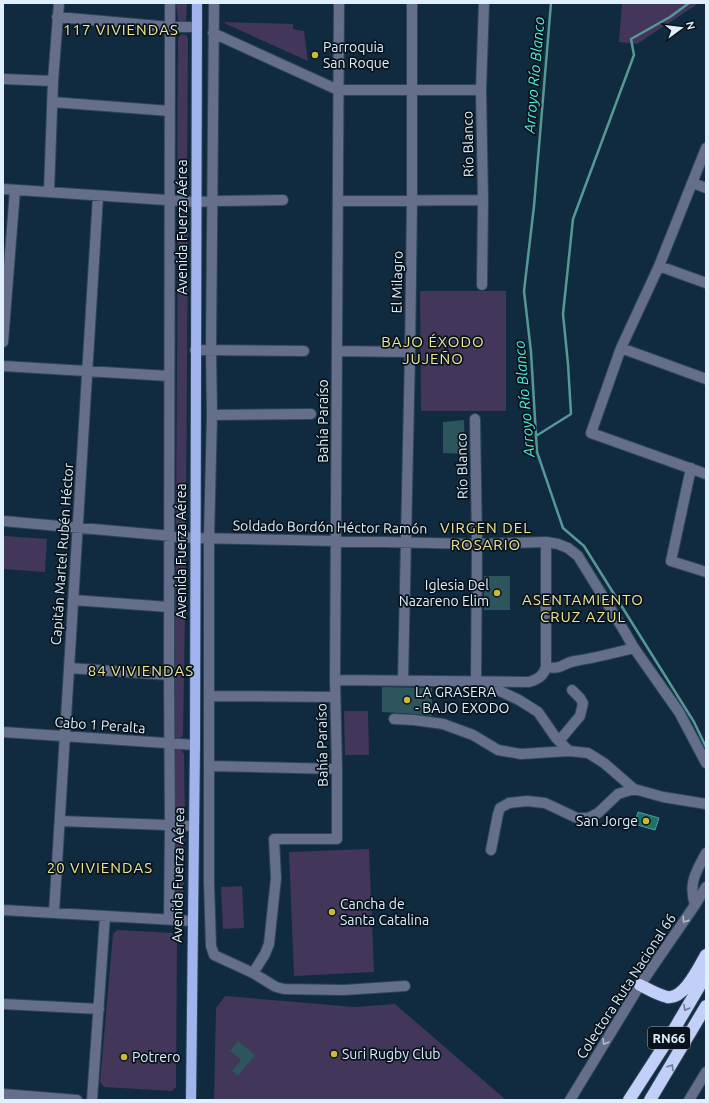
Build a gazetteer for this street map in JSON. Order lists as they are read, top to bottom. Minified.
{"streets":{"highway":["RN66"],"main road":["Avenida Fuerza Aérea"],"street":["Río Blanco","El Milagro","Bahía Paraíso","Soldado Bordón Héctor Ramón","Capitán Martel Rubén Héctor","Cabo 1 Peralta","Colectora Ruta Nacional 66"]},"crossings":[["Río Blanco","Soldado Bordón Héctor Ramón"],["Avenida Fuerza Aérea","Soldado Bordón Héctor Ramón"],["Avenida Fuerza Aérea","Cabo 1 Peralta"],["El Milagro","Soldado Bordón Héctor Ramón"],["Bahía Paraíso","Soldado Bordón Héctor Ramón"],["Soldado Bordón Héctor Ramón","Capitán Martel Rubén Héctor"],["Capitán Martel Rubén Héctor","Cabo 1 Peralta"]],"one_way":["Colectora Ruta Nacional 66"],"districts":["117 VIVIENDAS","BAJO ÉXODO JUJEÑO","VIRGEN DEL ROSARIO","ASENTAMIENTO CRUZ AZUL","84 VIVIENDAS","20 VIVIENDAS"],"water":["Arroyo Río Blanco"],"places":["Parroquia San Roque","Iglesia Del Nazareno Elim","LA GRASERA - BAJO EXODO","San Jorge","Cancha de Santa Catalina","Suri Rugby Club","Potrero"],"north":"right"}
